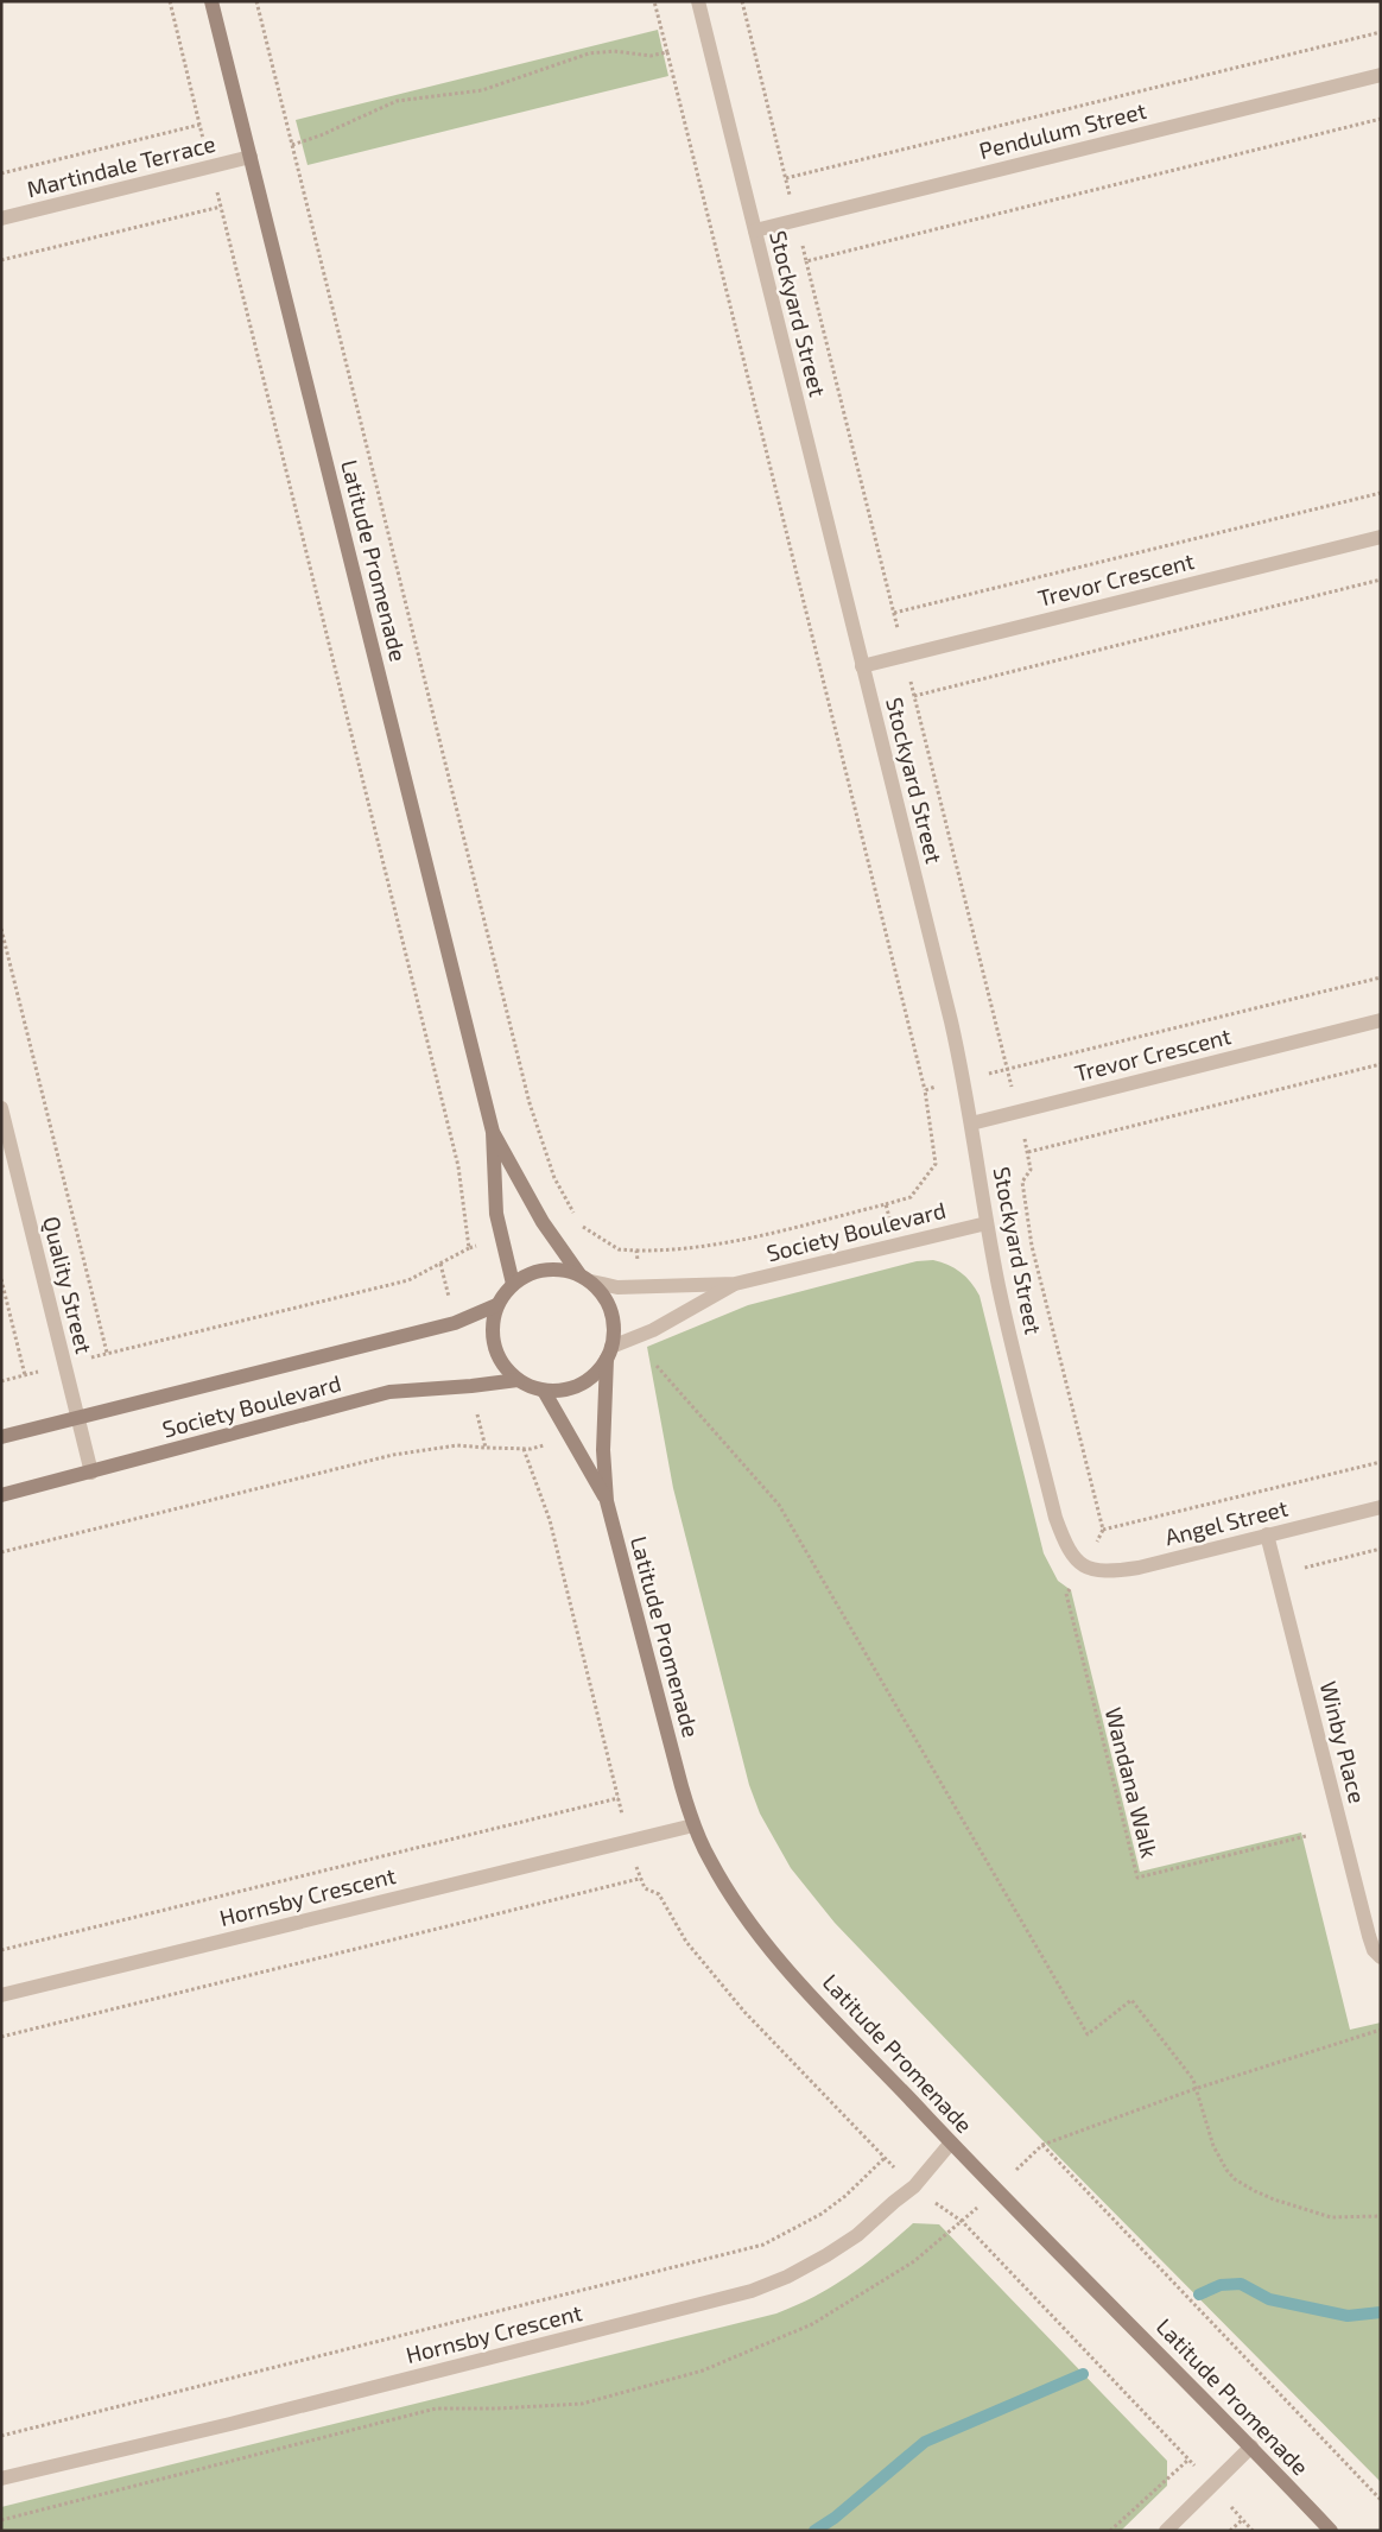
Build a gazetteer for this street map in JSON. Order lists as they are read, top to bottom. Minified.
{"streets":{"street":["Pendulum Street","Martindale Terrace","Stockyard Street","Latitude Promenade","Trevor Crescent","Society Boulevard","Quality Street","Angel Street","Winby Place","Hornsby Crescent"],"path":["Wandana Walk"]},"crossings":[["Pendulum Street","Stockyard Street"],["Martindale Terrace","Latitude Promenade"],["Stockyard Street","Trevor Crescent"],["Stockyard Street","Society Boulevard"],["Stockyard Street","Angel Street"],["Stockyard Street","Wandana Walk"],["Latitude Promenade","Society Boulevard"],["Latitude Promenade","Hornsby Crescent"],["Society Boulevard","Quality Street"],["Angel Street","Winby Place"],["Angel Street","Wandana Walk"]]}
